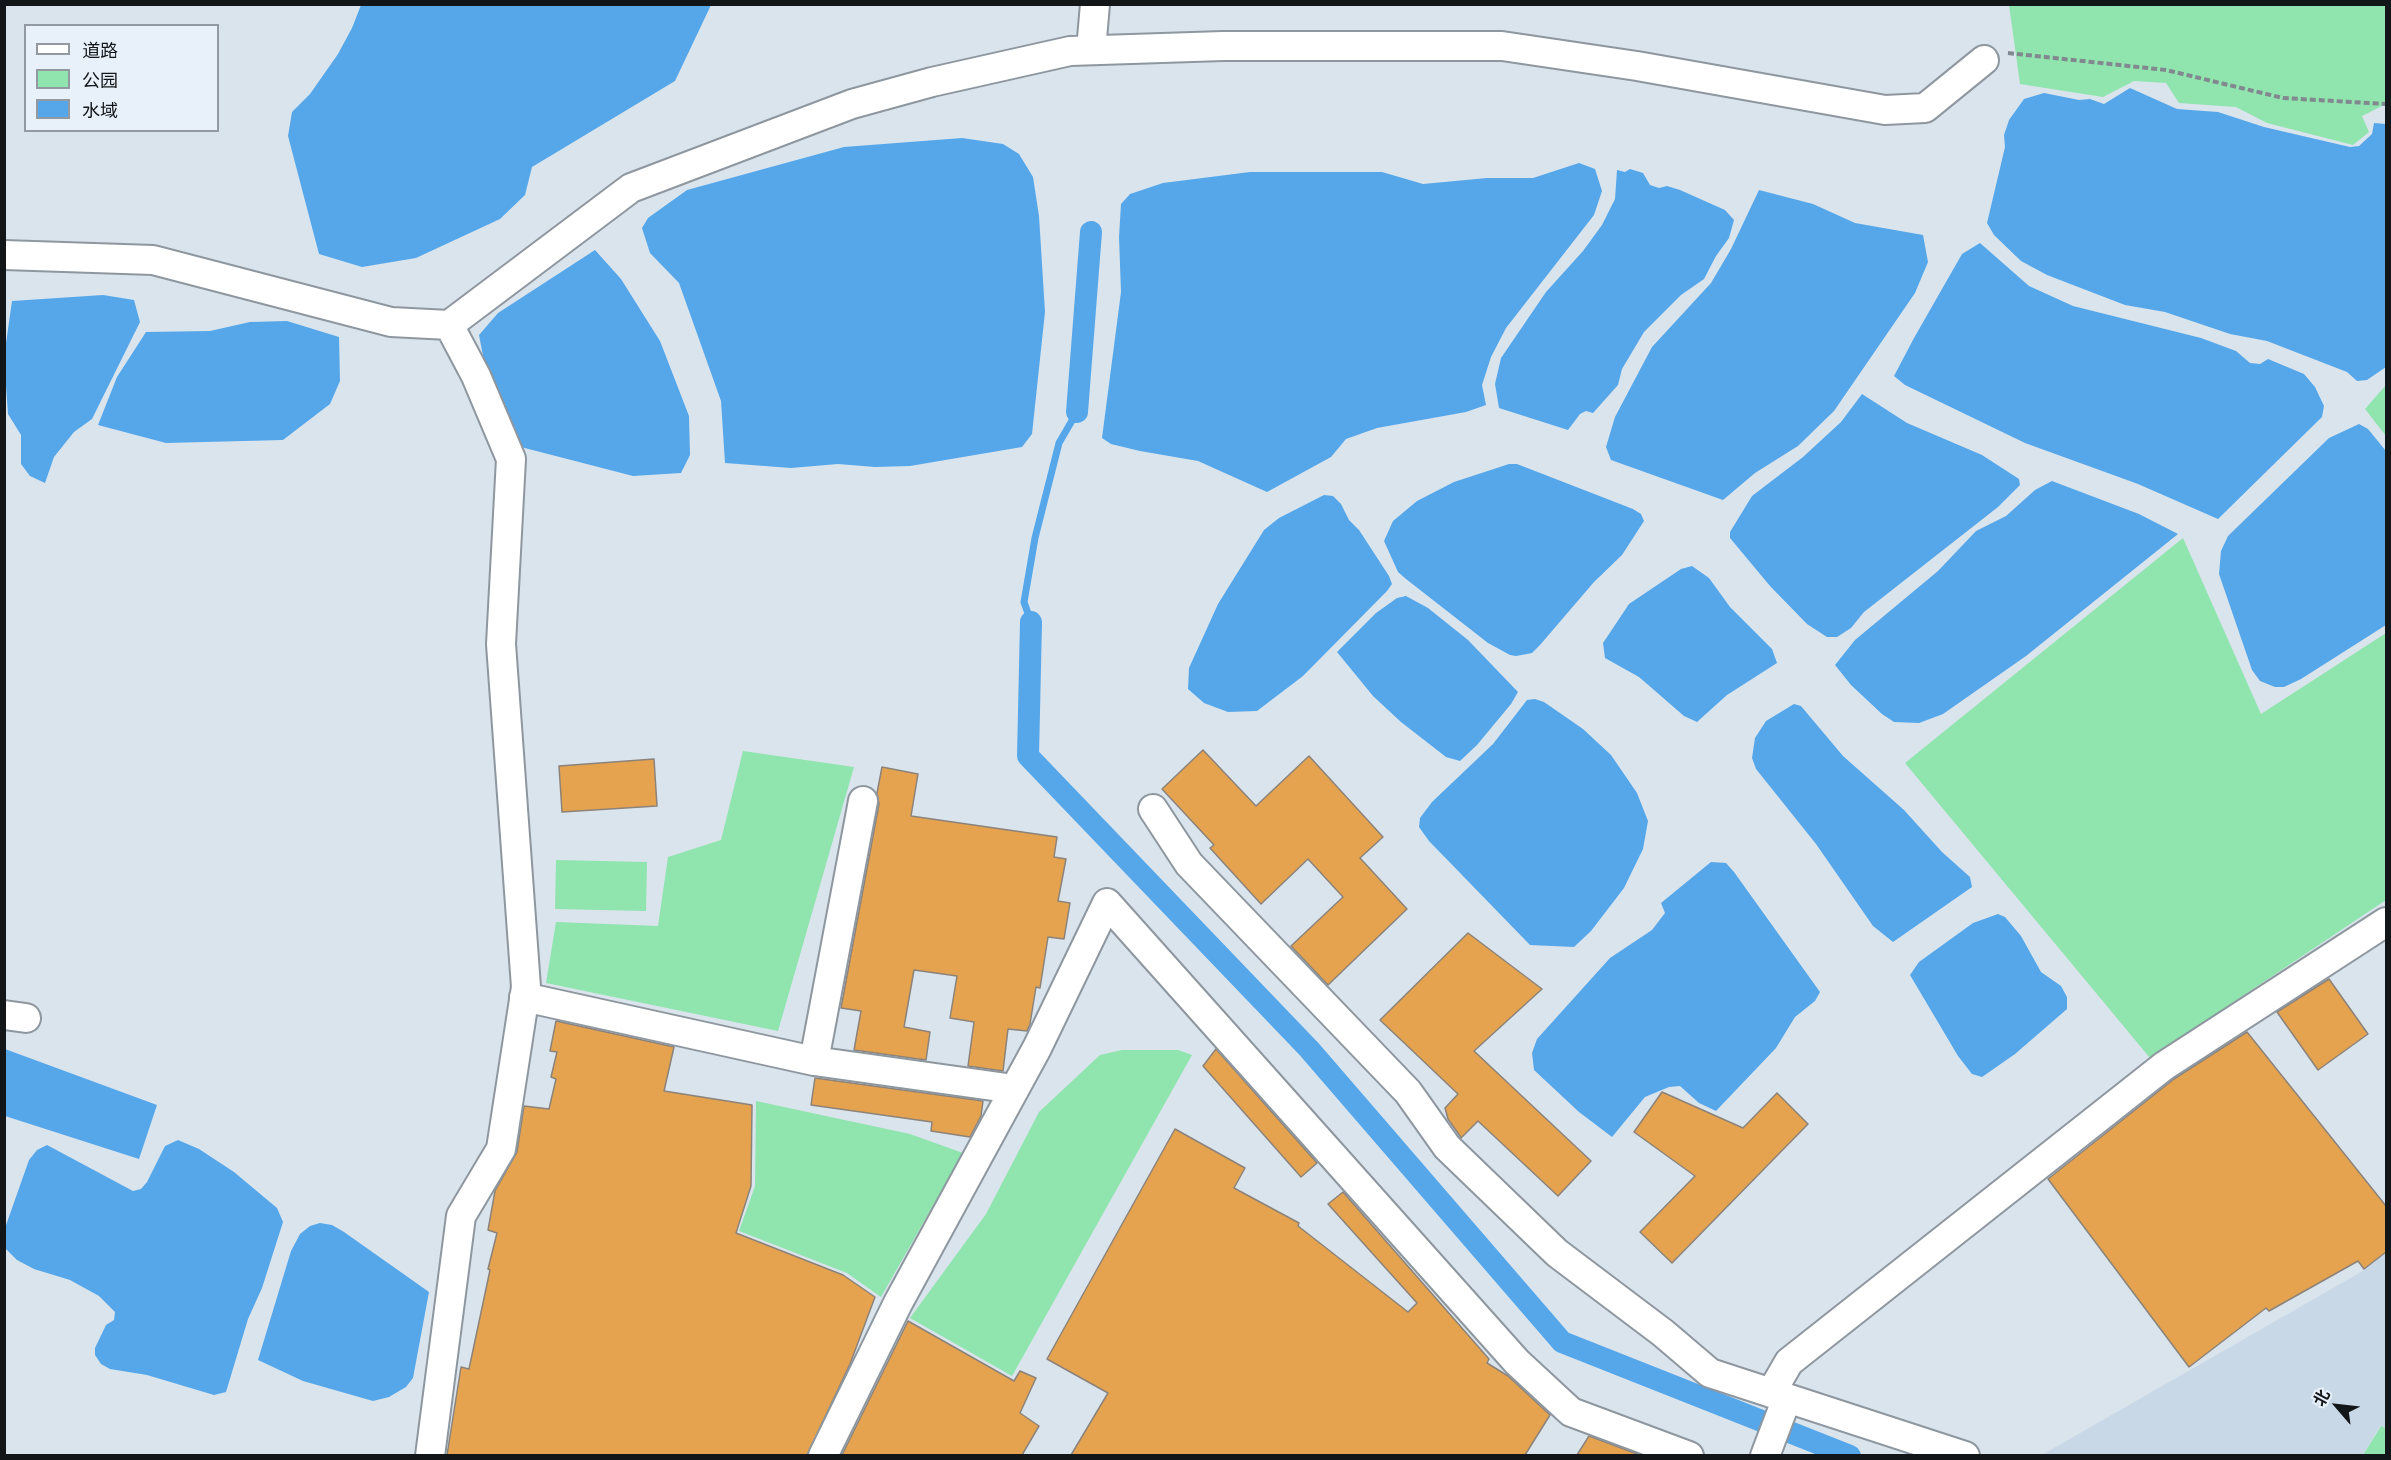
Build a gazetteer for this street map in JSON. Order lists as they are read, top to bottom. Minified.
{"legend":["道路","公园","水域"],"north":"top left"}
